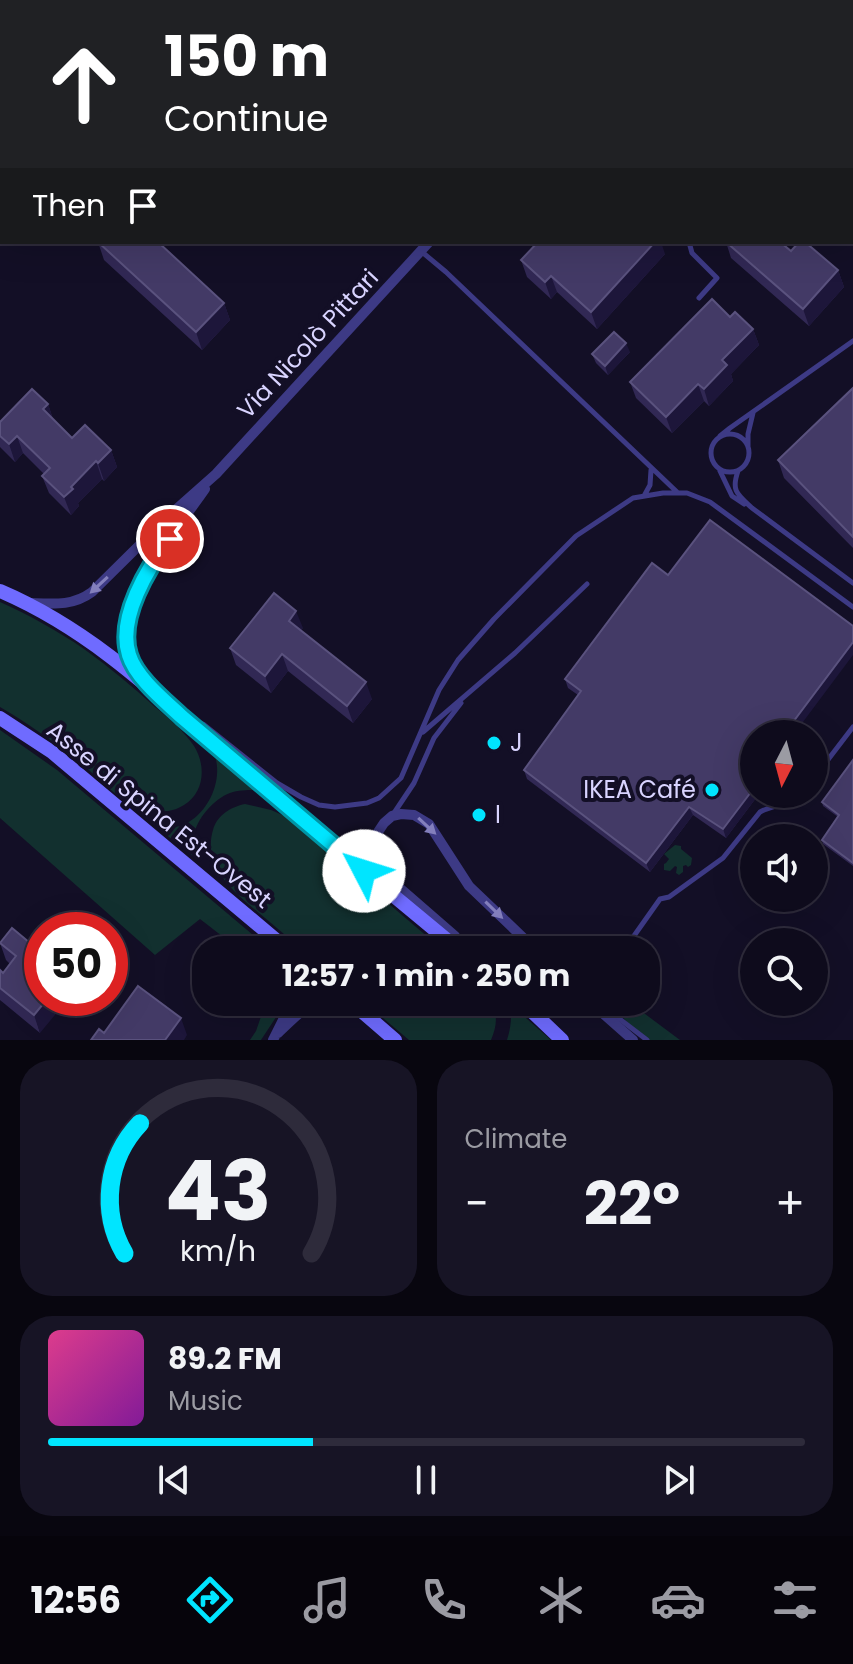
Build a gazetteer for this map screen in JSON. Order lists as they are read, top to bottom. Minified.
{"streets":{"main road":["Asse di Spina Est-Ovest"],"street":["Via Nicolò Pittari"]},"places":["J","IKEA Café","I"],"north":"bottom","page":{"turn":["150 m","Continue"],"then":"Then","limit":"50","trip":"12:57 · 1 min · 250 m","tile":"Climate","heat":["−","22°","+"],"song":["89.2 FM","Music"],"tabs":"12:56","gauge":["43","km/h"]}}
